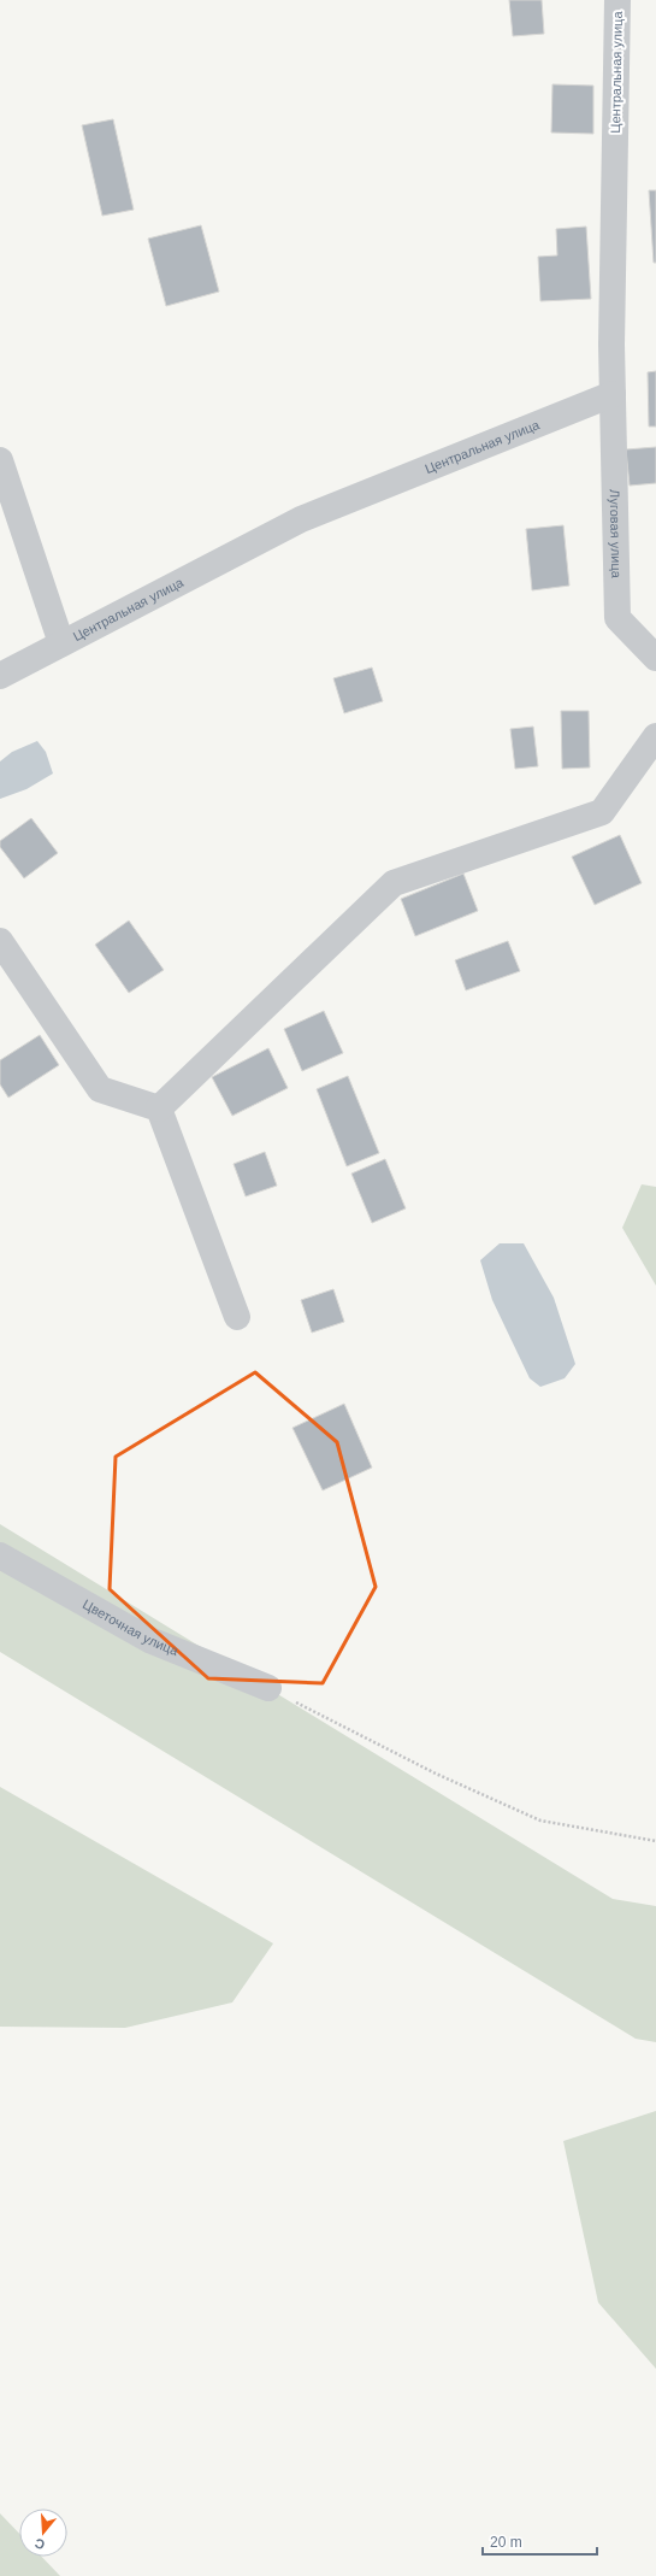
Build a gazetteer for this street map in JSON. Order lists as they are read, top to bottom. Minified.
{"streets":{"street":["Центральная улица","Луговая улица","Цветочная улица"]},"crossings":[["Центральная улица","Луговая улица"]],"scale_bar":"20 m","north":"bottom"}
